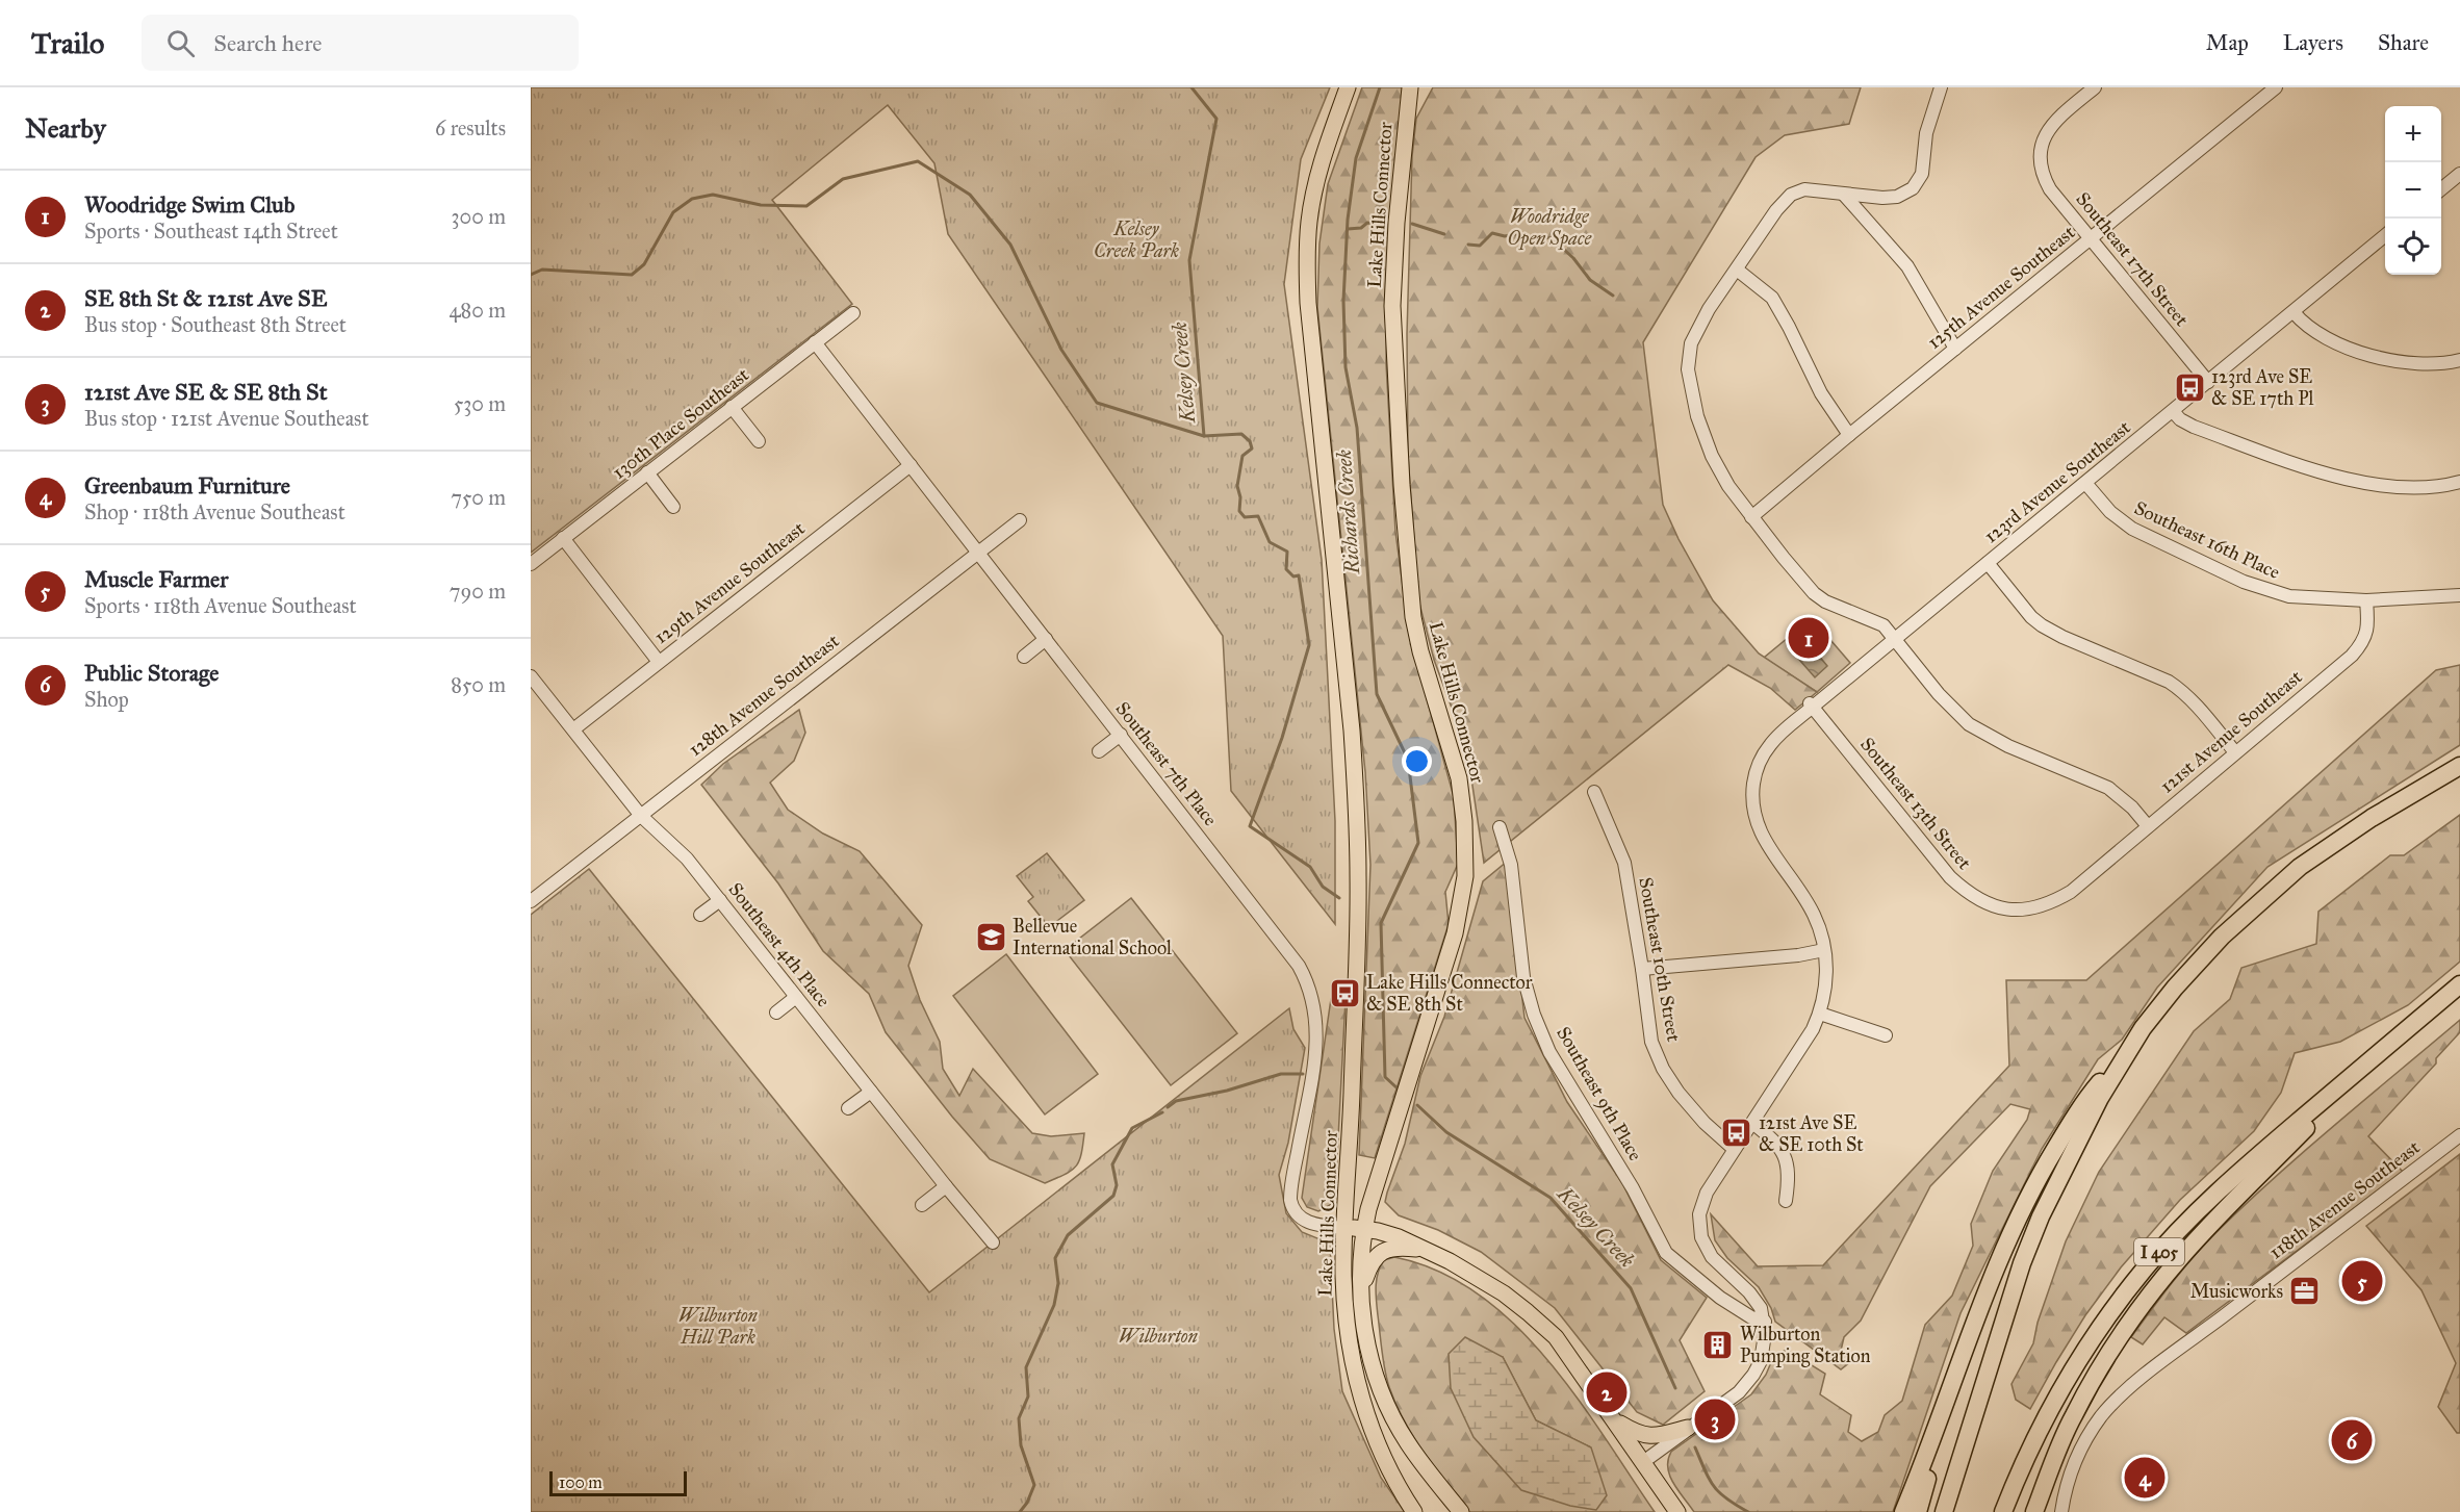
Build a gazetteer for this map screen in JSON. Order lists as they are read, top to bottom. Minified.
{"streets":{"highway":["I 405"],"main road":["Lake Hills Connector"],"street":["Southeast 17th Street","125th Avenue Southeast","130th Place Southeast","123rd Avenue Southeast","Southeast 16th Place","129th Avenue Southeast","128th Avenue Southeast","121st Avenue Southeast","Southeast 7th Place","Southeast 13th Street","Southeast 4th Place","Southeast 10th Street","Southeast 9th Place","118th Avenue Southeast"]},"crossings":[["Lake Hills Connector","Southeast 7th Place"],["Southeast 17th Street","125th Avenue Southeast"],["Southeast 17th Street","123rd Avenue Southeast"],["130th Place Southeast","Southeast 7th Place"],["123rd Avenue Southeast","Southeast 16th Place"],["123rd Avenue Southeast","Southeast 13th Street"],["Southeast 16th Place","121st Avenue Southeast"],["129th Avenue Southeast","Southeast 7th Place"],["129th Avenue Southeast","Southeast 4th Place"],["128th Avenue Southeast","Southeast 7th Place"],["128th Avenue Southeast","Southeast 4th Place"],["121st Avenue Southeast","Southeast 13th Street"]],"water":["Kelsey Creek","Richards Creek"],"parks":["Woodridge Open Space","Kelsey Creek Park","Wilburton Hill Park","Wilburton"],"places":{"bus stop":["123rd Ave SE & SE 17th Pl","Lake Hills Connector & SE 8th St","121st Ave SE & SE 10th St"],"school or university":["Bellevue International School"],"office":["Musicworks"],"building":["Wilburton Pumping Station"]},"scale_bar":"100 m","page":{"header":"Trailo","search":"Search here","nav":["Map","Layers","Share"],"heading":["Nearby","6 results"],"map_buttons":["+","−"],"list":[{"mark":"1","name":"Woodridge Swim Club","note":"Sports · Southeast 14th Street","value":"300 m"},{"mark":"2","name":"SE 8th St & 121st Ave SE","note":"Bus stop · Southeast 8th Street","value":"480 m"},{"mark":"3","name":"121st Ave SE & SE 8th St","note":"Bus stop · 121st Avenue Southeast","value":"530 m"},{"mark":"4","name":"Greenbaum Furniture","note":"Shop · 118th Avenue Southeast","value":"750 m"},{"mark":"5","name":"Muscle Farmer","note":"Sports · 118th Avenue Southeast","value":"790 m"},{"mark":"6","name":"Public Storage","note":"Shop","value":"850 m"}],"pins":["1","5","2","3","6","4"],"scale":"100 m"}}
